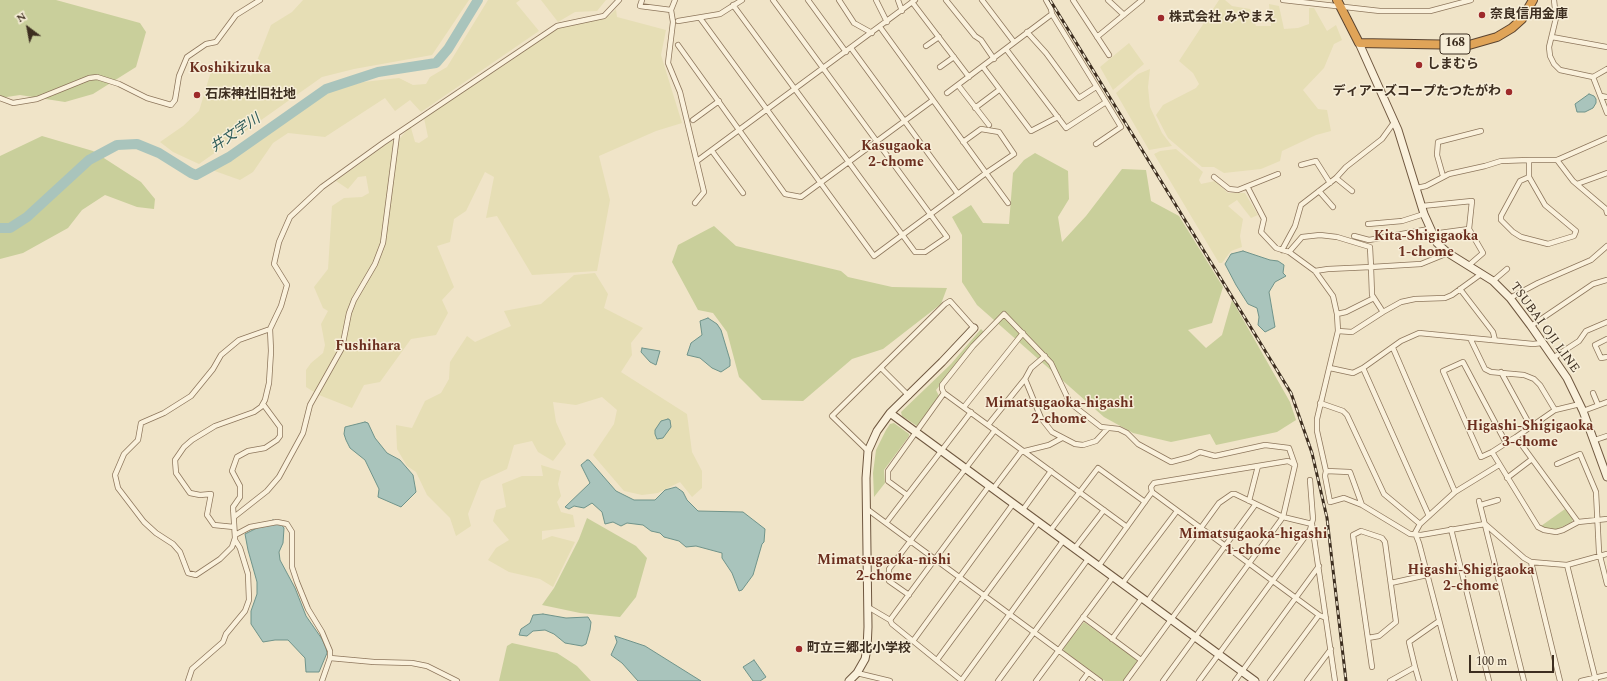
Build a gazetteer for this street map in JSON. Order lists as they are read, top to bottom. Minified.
{"streets":{"highway":["168"],"street":["TSUBAI OJI LINE"]},"crossings":[["168","TSUBAI OJI LINE"]],"districts":["Koshikizuka","Kasugaoka 2-chome","Kita-Shigigaoka 1-chome","Fushihara","Mimatsugaoka-higashi 2-chome","Higashi-Shigigaoka 3-chome","Mimatsugaoka-higashi 1-chome","Mimatsugaoka-nishi 2-chome","Higashi-Shigigaoka 2-chome"],"water":["井文字川"],"places":["奈良信用金庫","株式会社 みやまえ","しまむら","ディアーズコープたつたがわ","石床神社旧社地","町立三郷北小学校"],"scale_bar":"100 m","north":"top left"}
